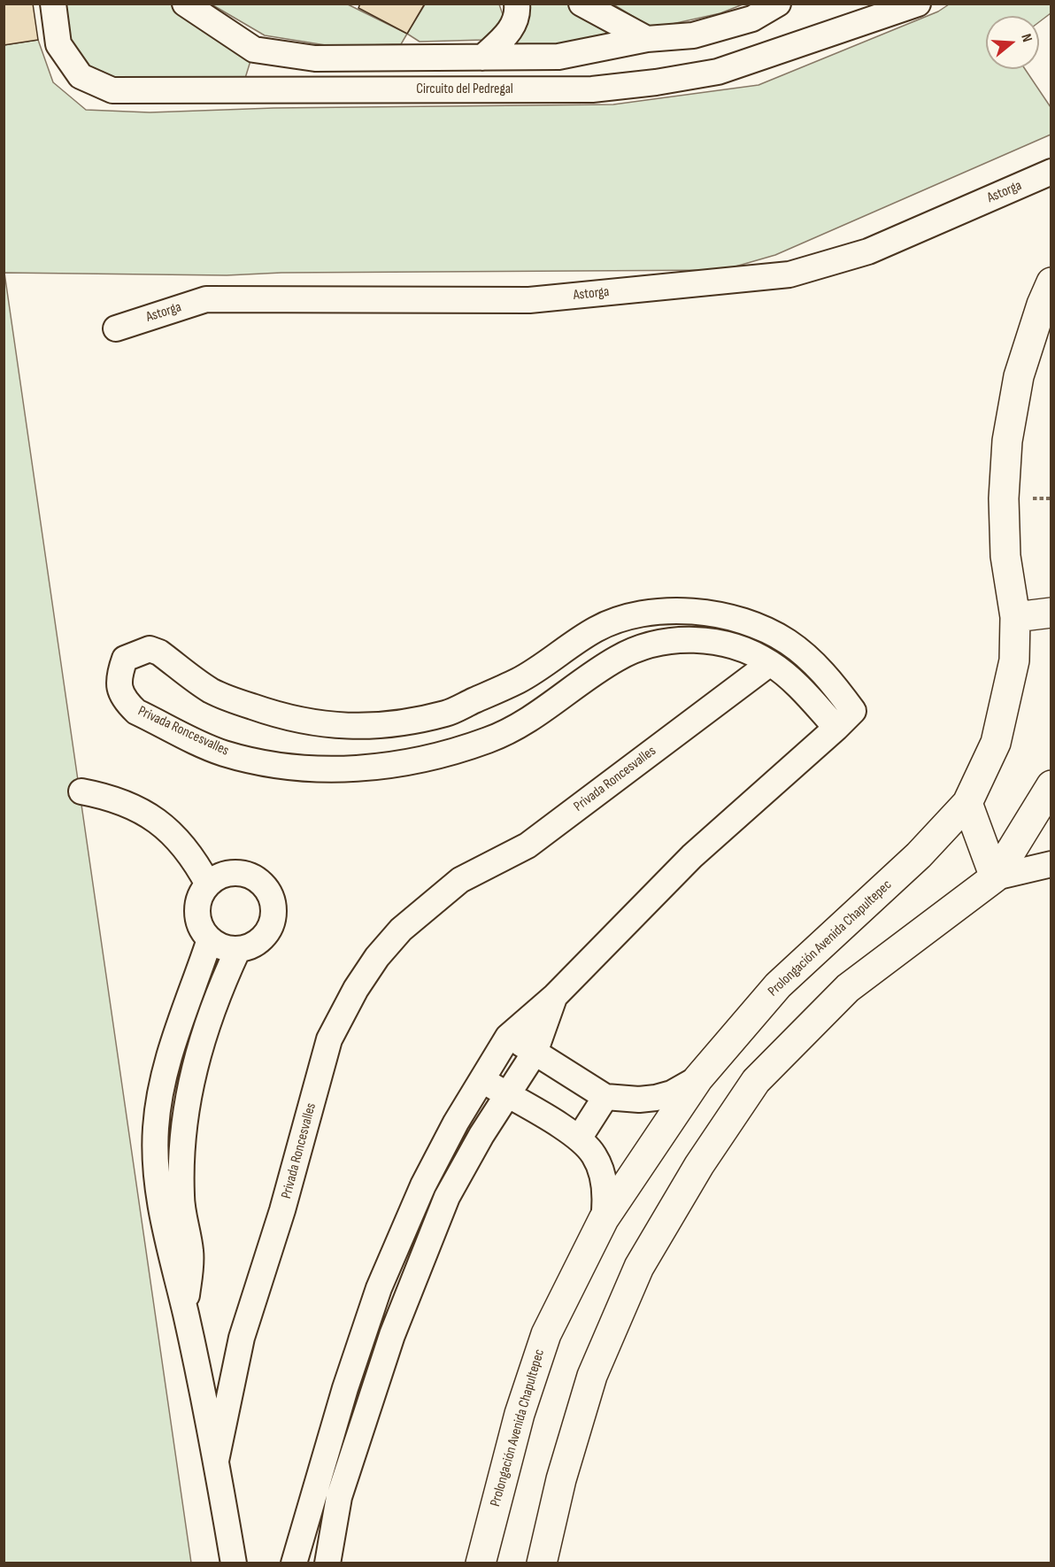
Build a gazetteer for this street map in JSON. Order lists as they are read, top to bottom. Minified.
{"streets":{"street":["Circuito del Pedregal","Astorga","Privada Roncesvalles","Prolongación Avenida Chapultepec"]},"north":"right"}
